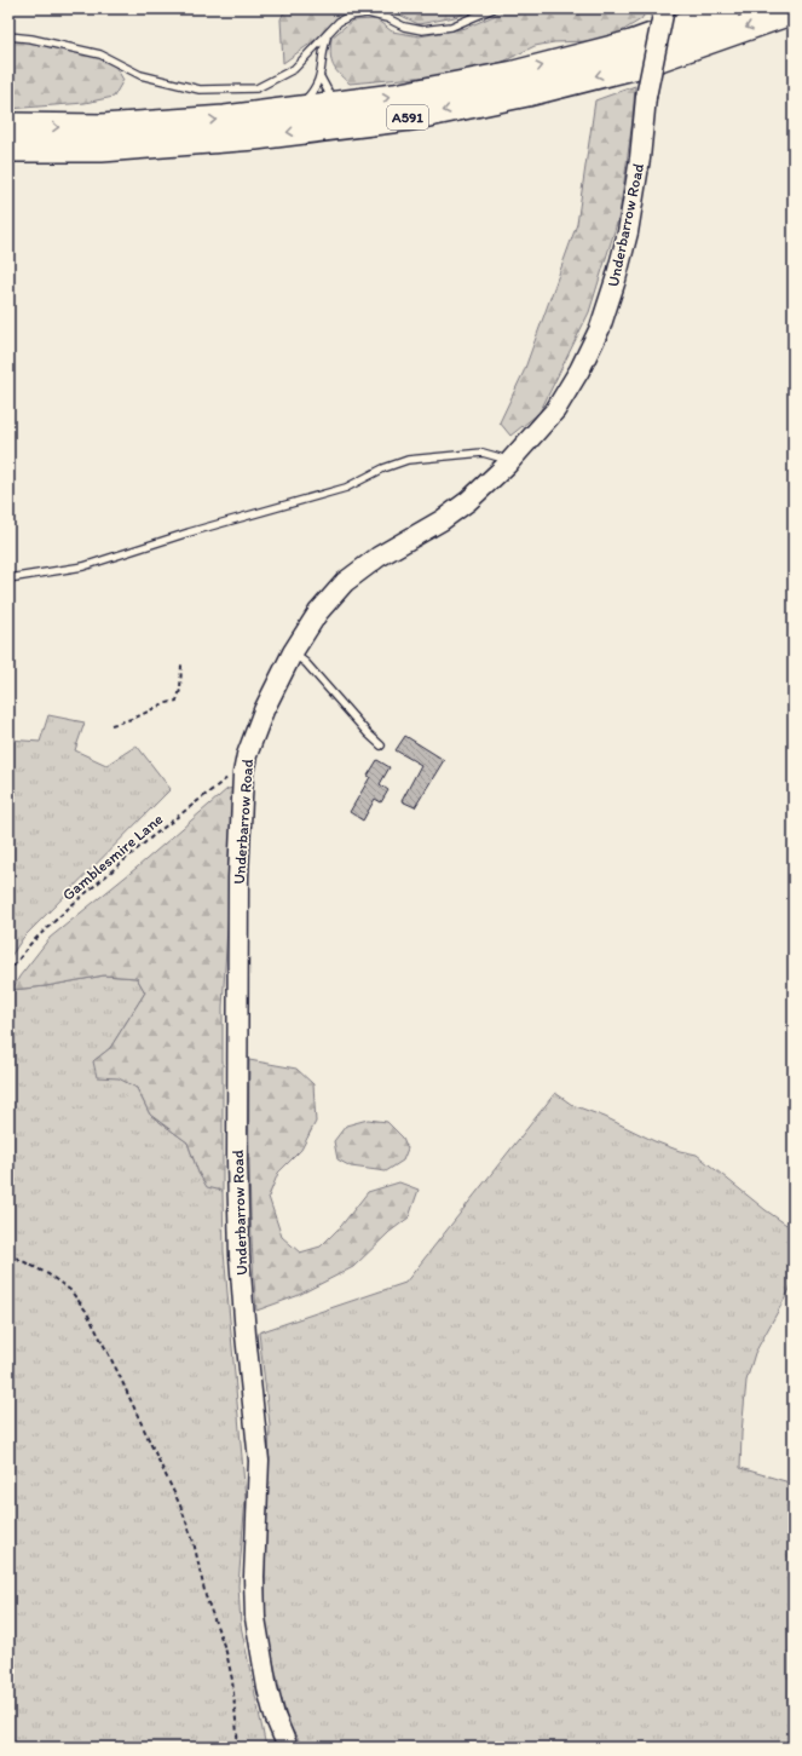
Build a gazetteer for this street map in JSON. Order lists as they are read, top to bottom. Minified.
{"streets":{"highway":["A591"],"street":["Underbarrow Road"],"path":["Gamblesmire Lane"]},"crossings":[["Underbarrow Road","Gamblesmire Lane"]]}
